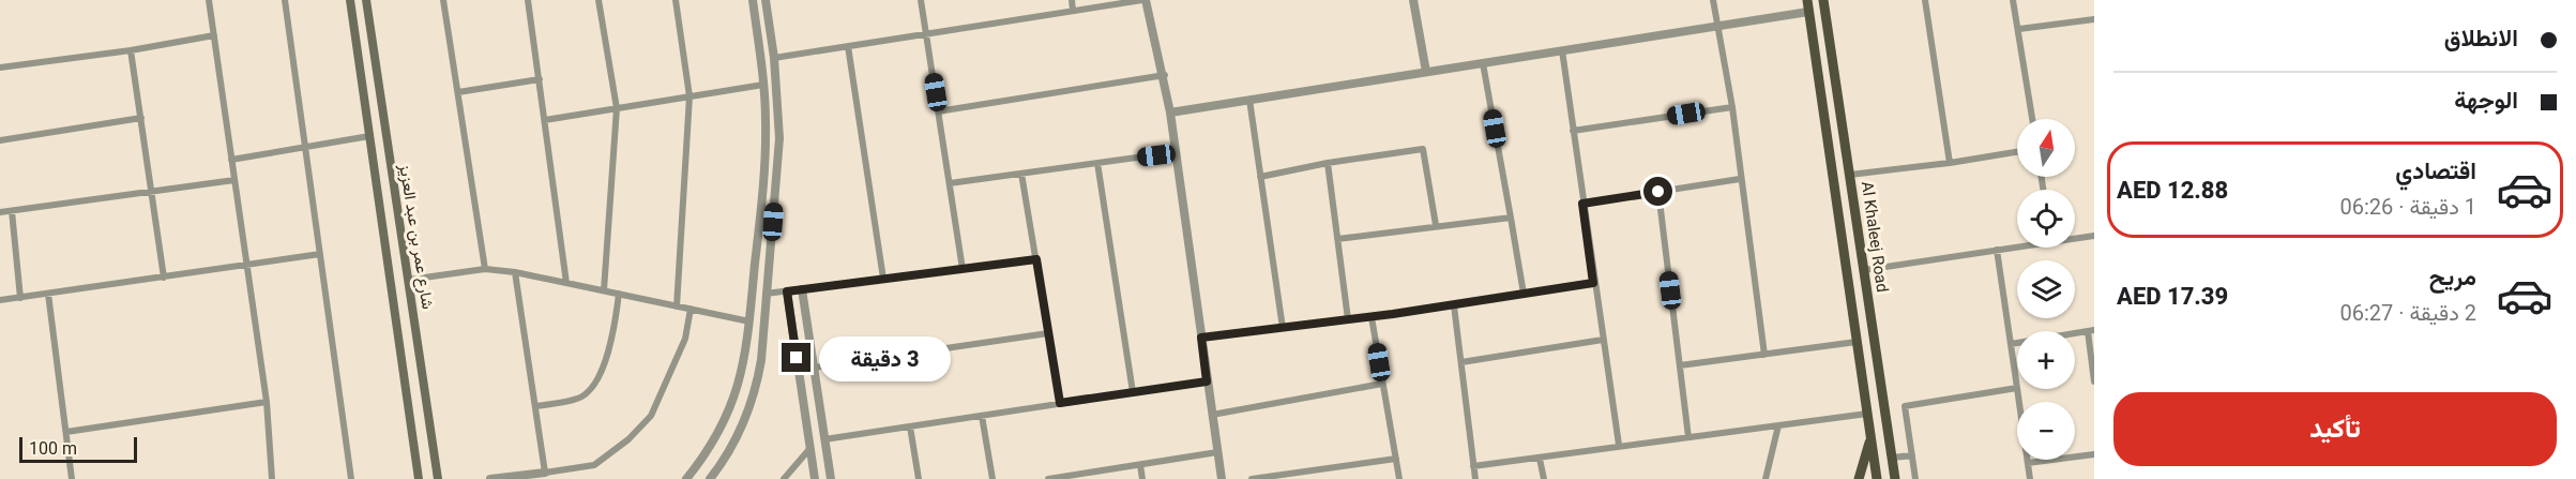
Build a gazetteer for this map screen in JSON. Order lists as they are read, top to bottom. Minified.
{"streets":{"main road":["شارع عمر بن عبد العزيز","Al Khaleej Road"]},"scale_bar":"100 m","north":"top","page":{"banner":["الانطلاق","الوجهة"],"map_buttons":["+","−"],"list":[{"name":"اقتصادي","note":"1 دقيقة · 06:26","value":"AED 12.88"},{"name":"مريح","note":"2 دقيقة · 06:27","value":"AED 17.39"}],"bubble":"3 دقيقة","buttons":"تأكيد","scale":"100 m"}}
